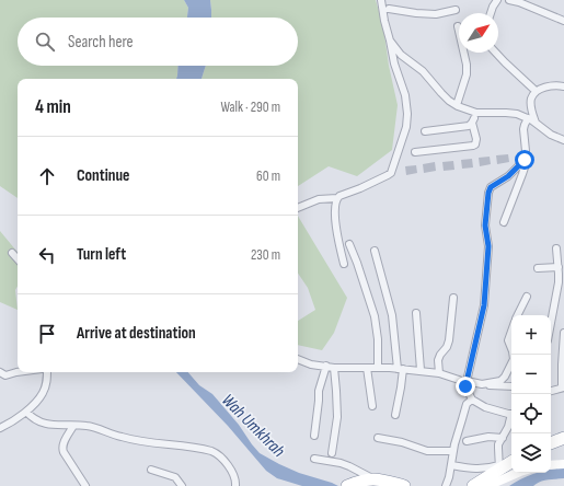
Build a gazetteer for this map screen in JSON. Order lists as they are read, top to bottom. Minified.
{"water":["Wah Umkhrah"],"north":"top right","page":{"search":"Search here","heading":["4 min","Walk · 290 m"],"list":[["Continue","60 m"],["Turn left","230 m"],"Arrive at destination"],"map_buttons":["+","−"]}}
